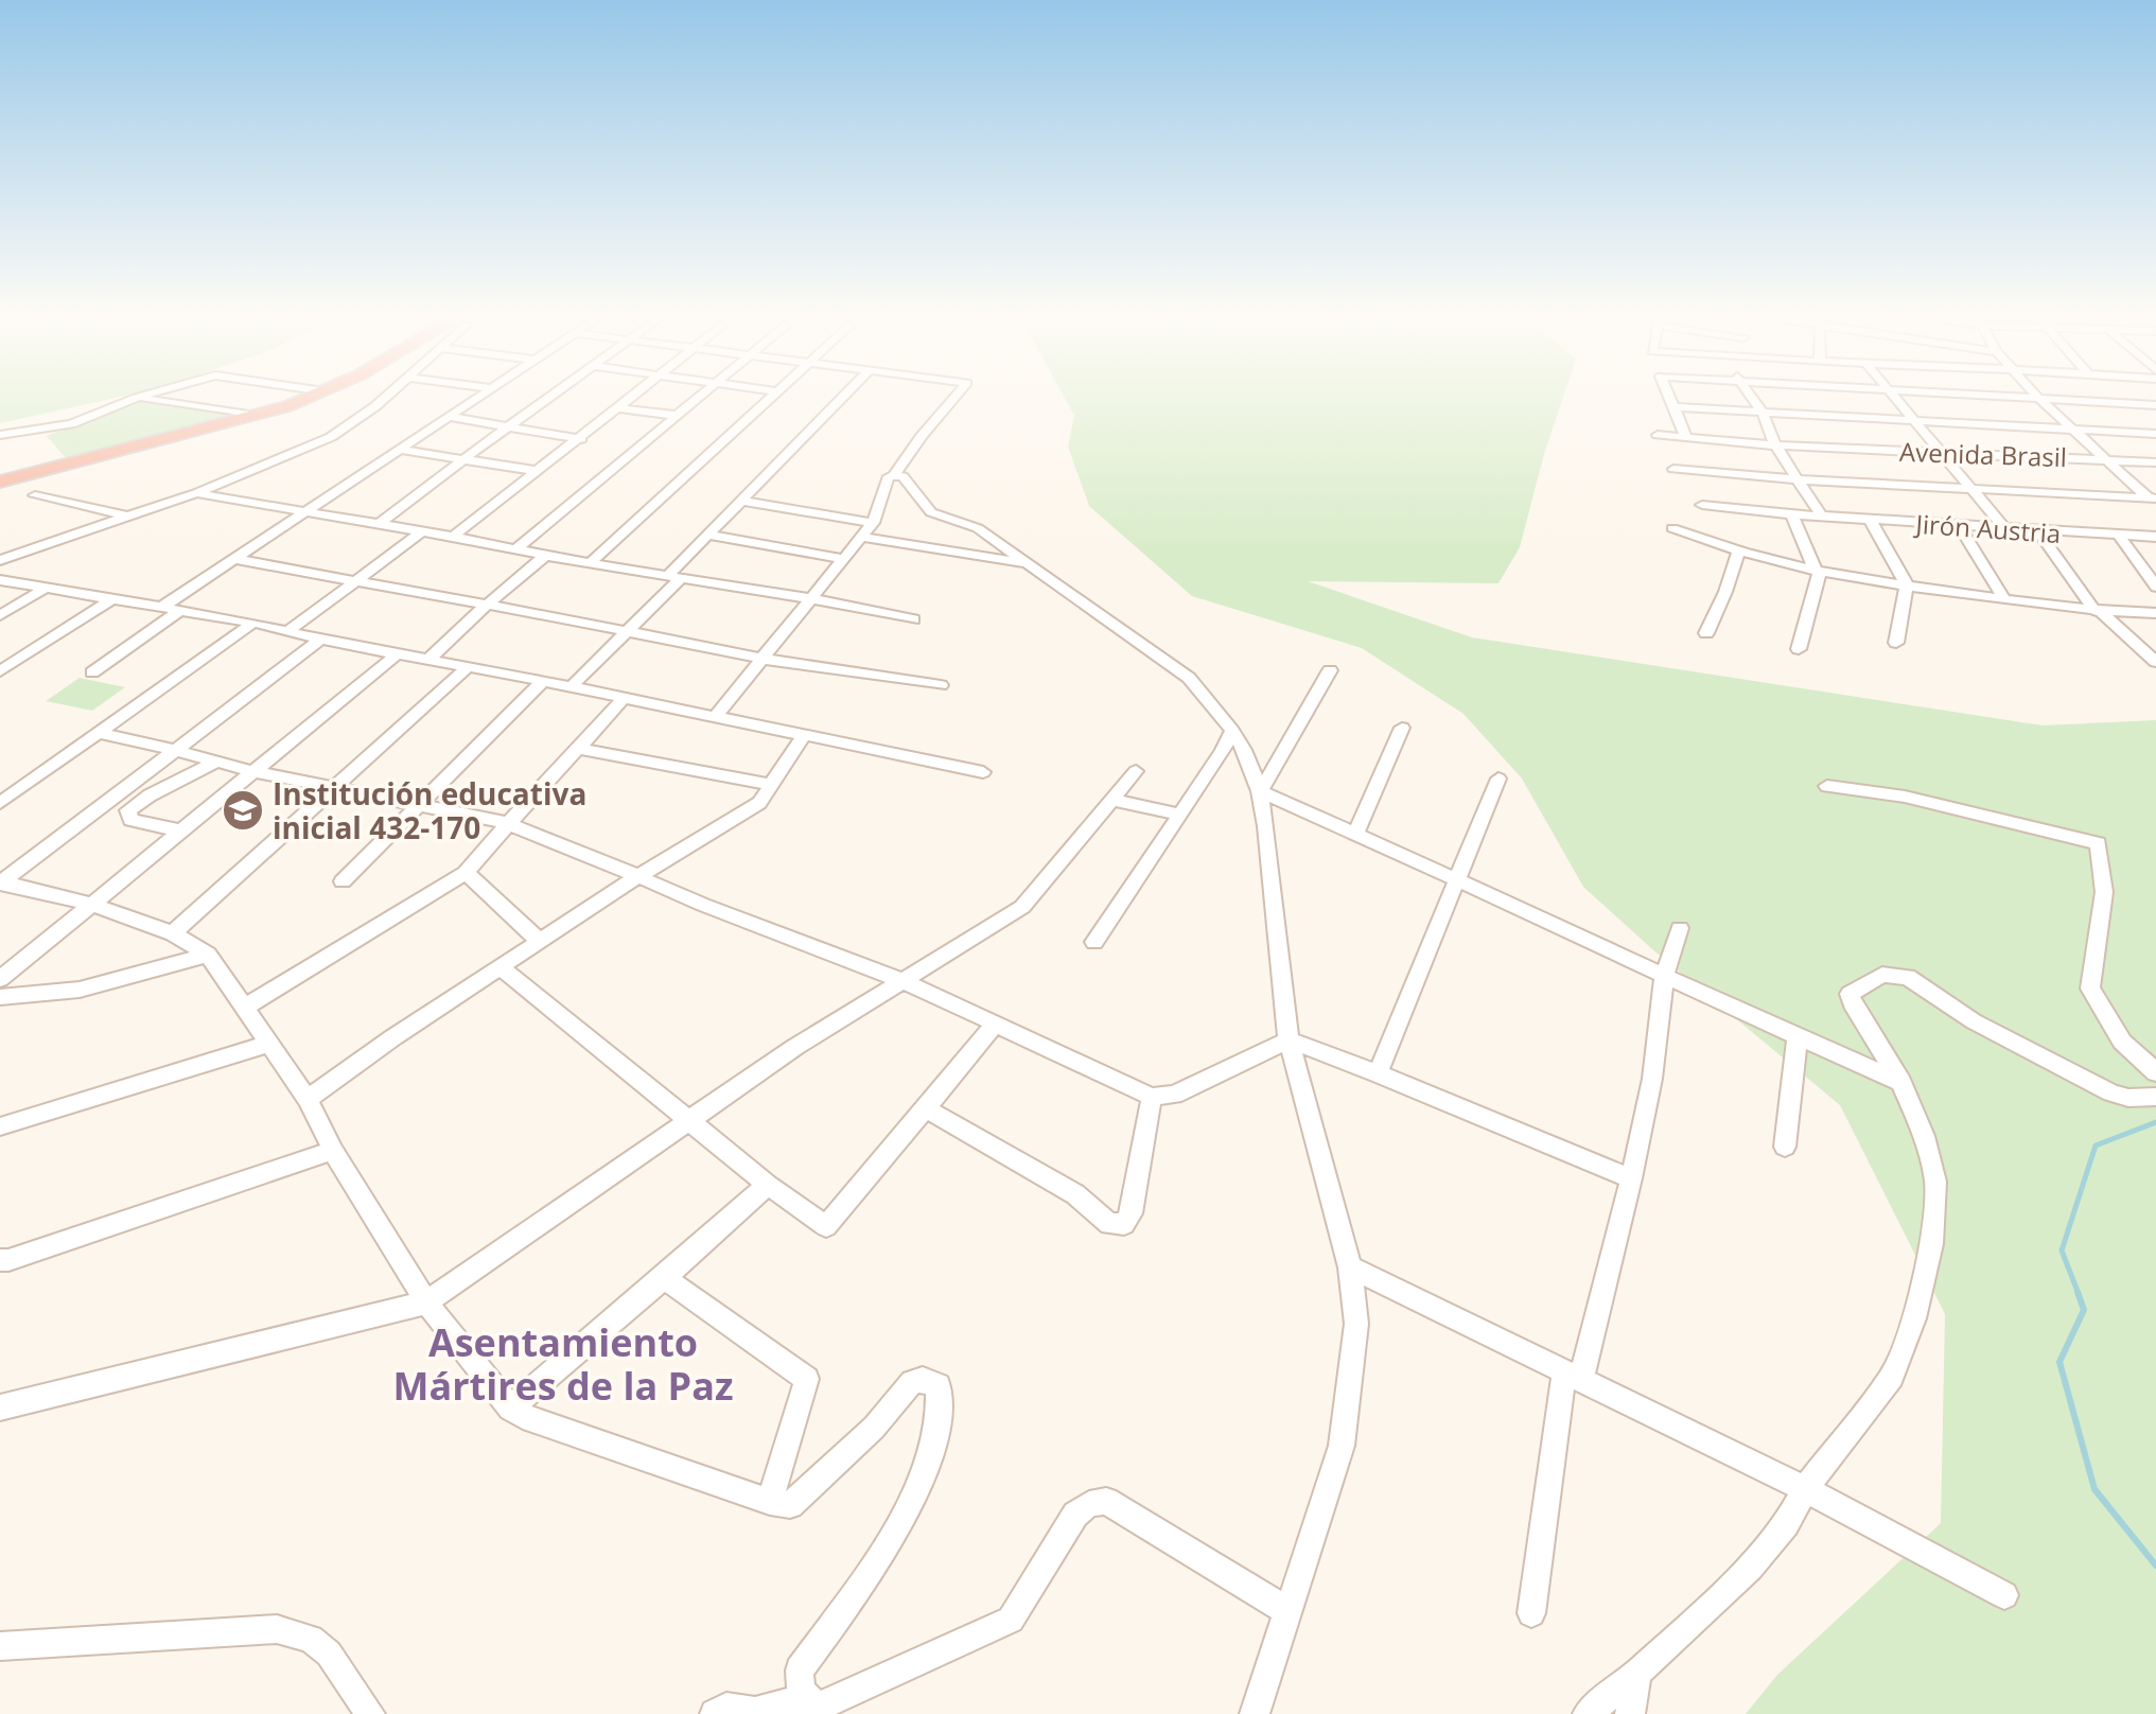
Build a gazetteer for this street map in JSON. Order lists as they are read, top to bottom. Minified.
{"streets":{"street":["Avenida Brasil","Jirón Austria"]},"districts":["Asentamiento Mártires de la Paz"],"places":{"school or university":["Institución educativa inicial 432-170"]}}
